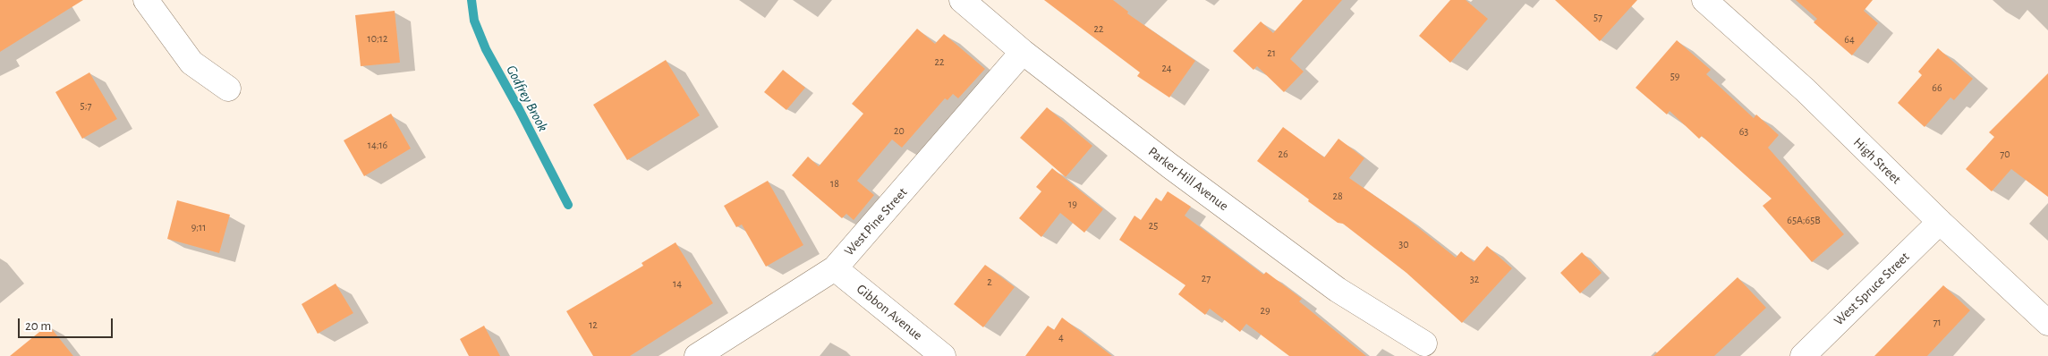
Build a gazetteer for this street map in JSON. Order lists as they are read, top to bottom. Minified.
{"streets":{"street":["High Street","Parker Hill Avenue","West Pine Street","West Spruce Street","Gibbon Avenue"]},"crossings":[["High Street","West Spruce Street"],["Parker Hill Avenue","West Pine Street"],["West Pine Street","Gibbon Avenue"]],"water":["Godfrey Brook"],"house_numbers":["57","22","10;12","64","21","22","24","59","66","5;7","20","63","14;16","26","70","18","28","19","65A;65B","25","9;11","30","27","32","2","14","29","71","12","4"],"scale_bar":"20 m"}
